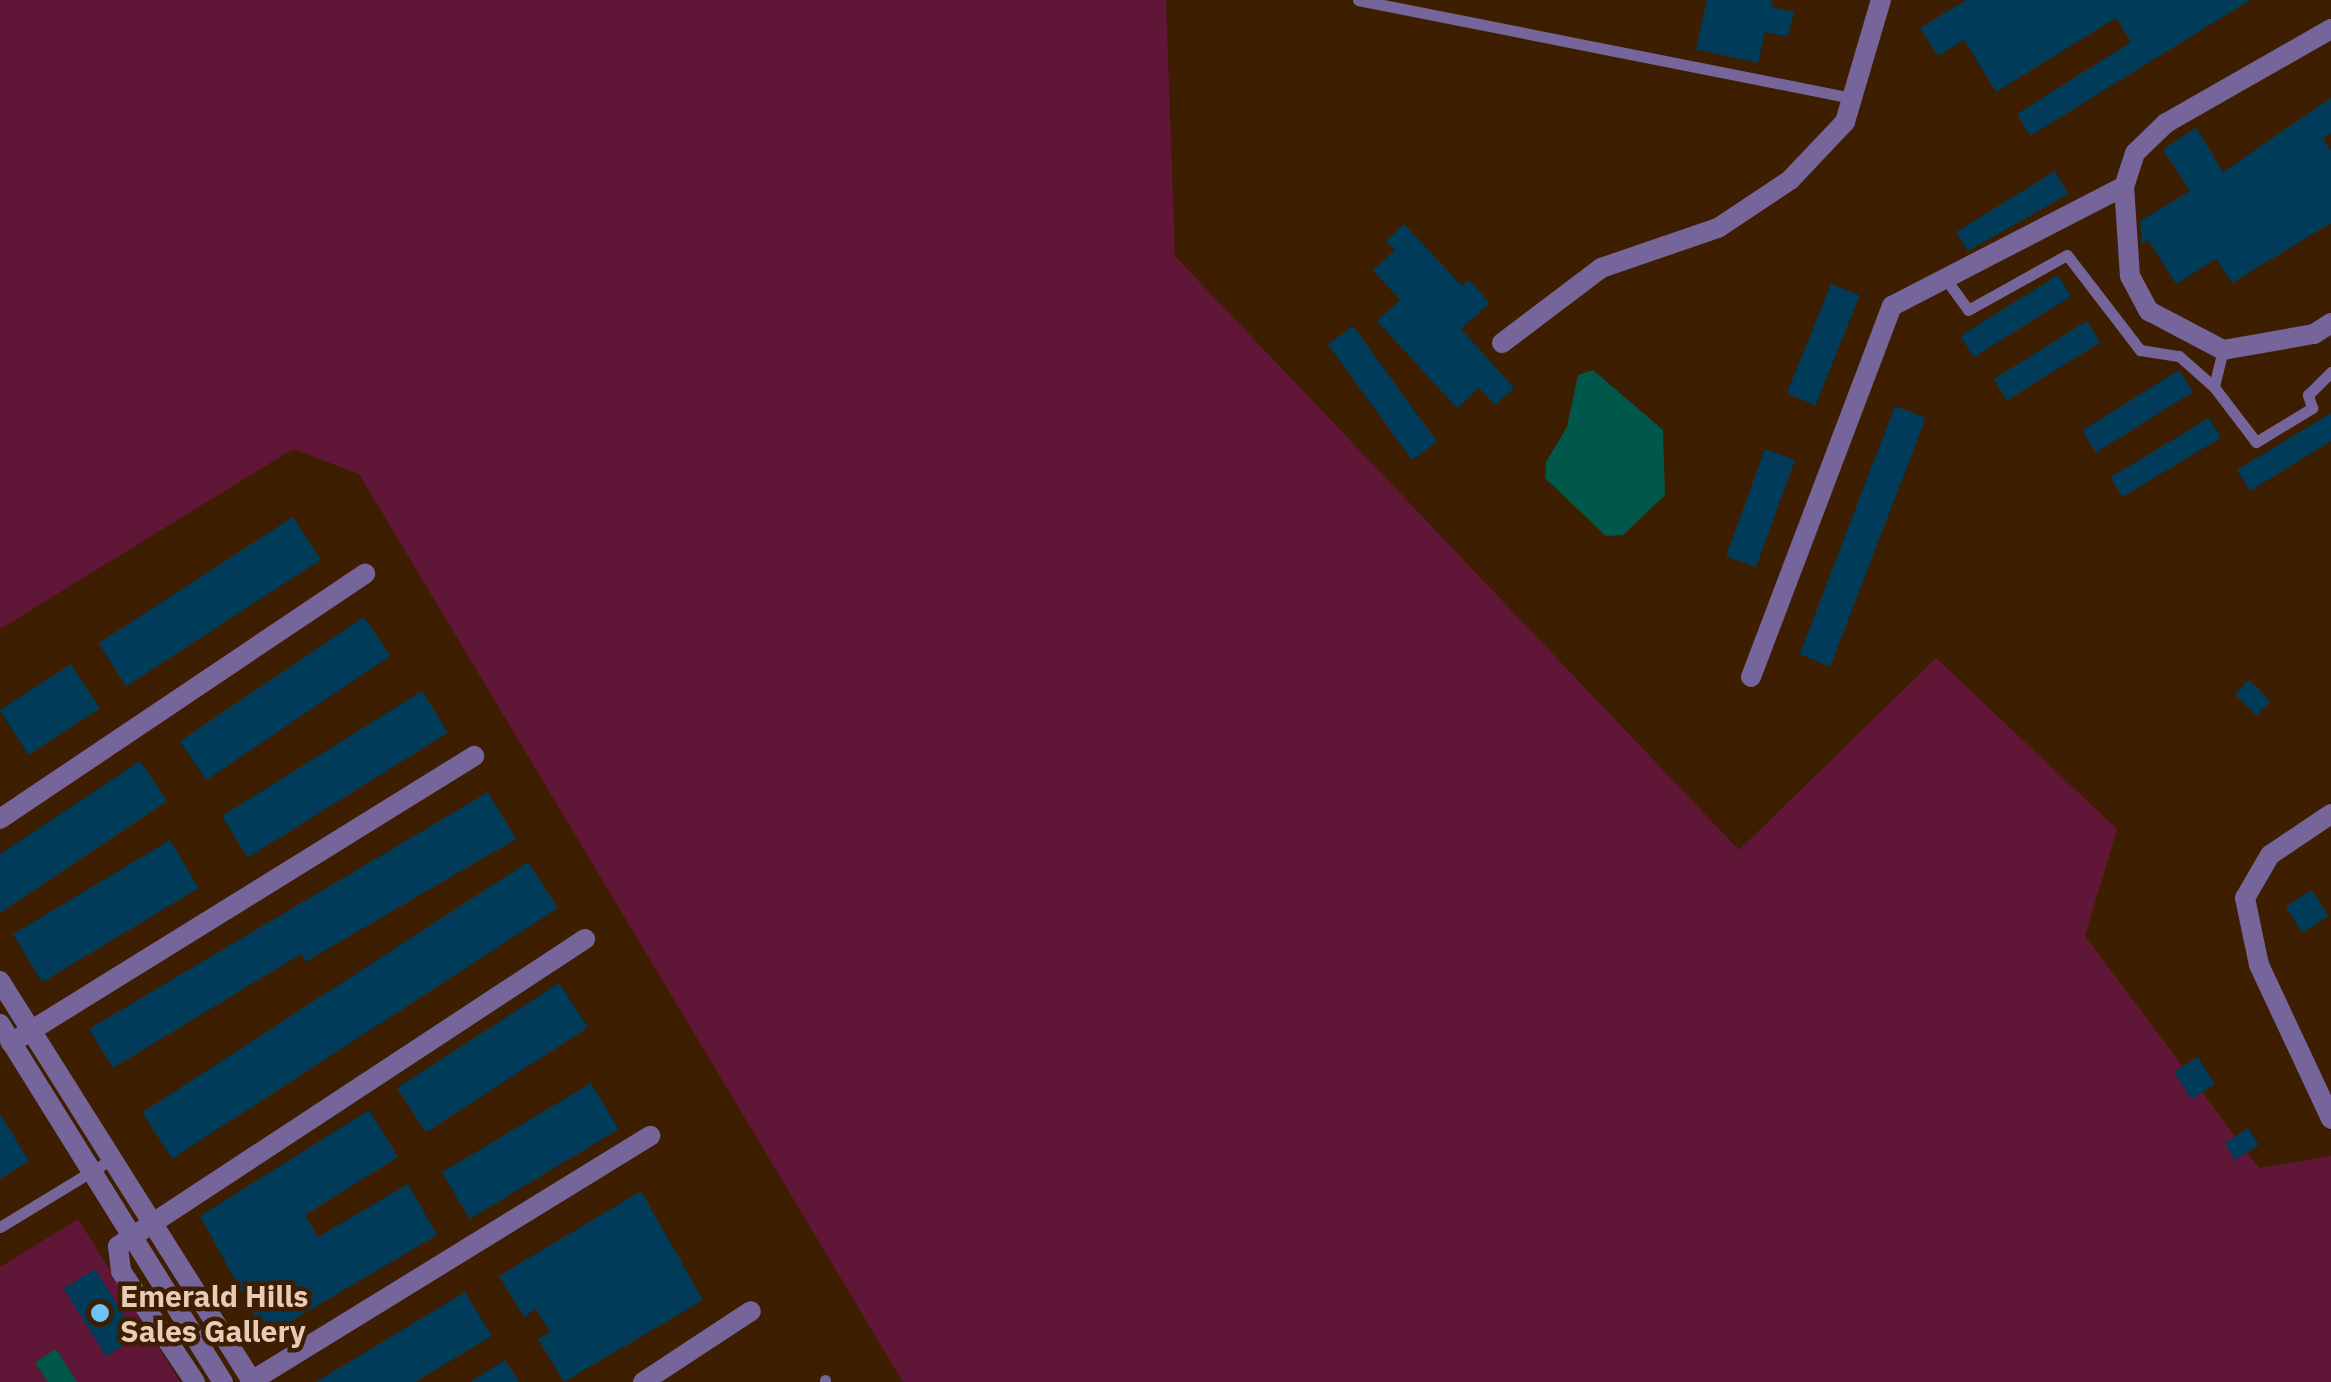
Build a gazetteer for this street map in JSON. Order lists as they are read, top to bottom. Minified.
{"places":["Emerald Hills Sales Gallery"]}
